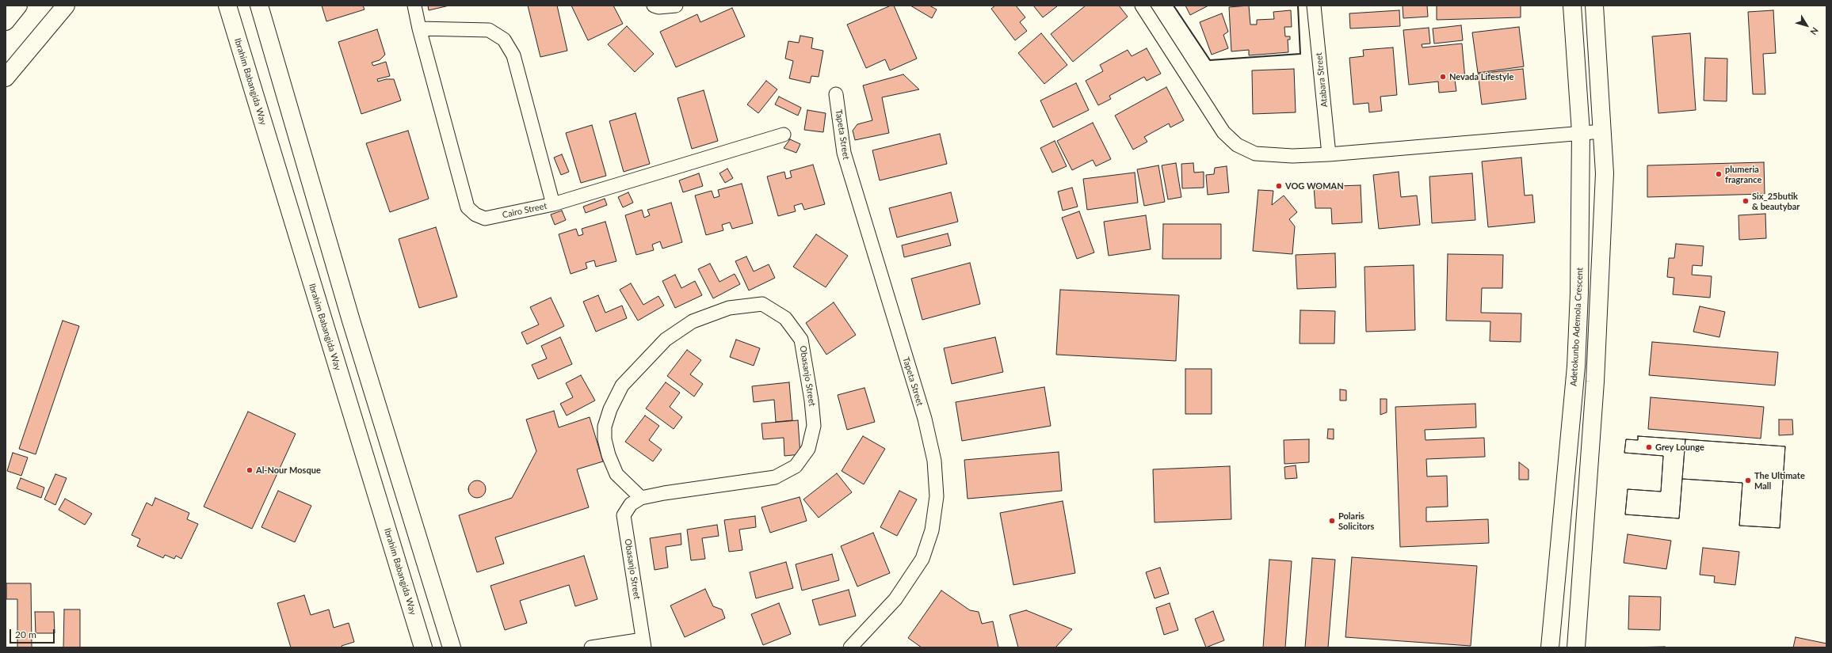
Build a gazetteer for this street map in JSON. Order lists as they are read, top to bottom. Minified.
{"streets":{"main road":["Ibrahim Babangida Way","Adetokunbo Ademola Crescent"],"street":["Atabara Street","Tapeta Street","Cairo Street","Obasanjo Street"]},"places":["Nevada Lifestyle","plumeria fragrance","VOG WOMAN","Six_25butik & beautybar","Grey Lounge","Al-Nour Mosque","The Ultimate Mall","Polaris Solicitors"],"scale_bar":"20 m","north":"bottom right"}
